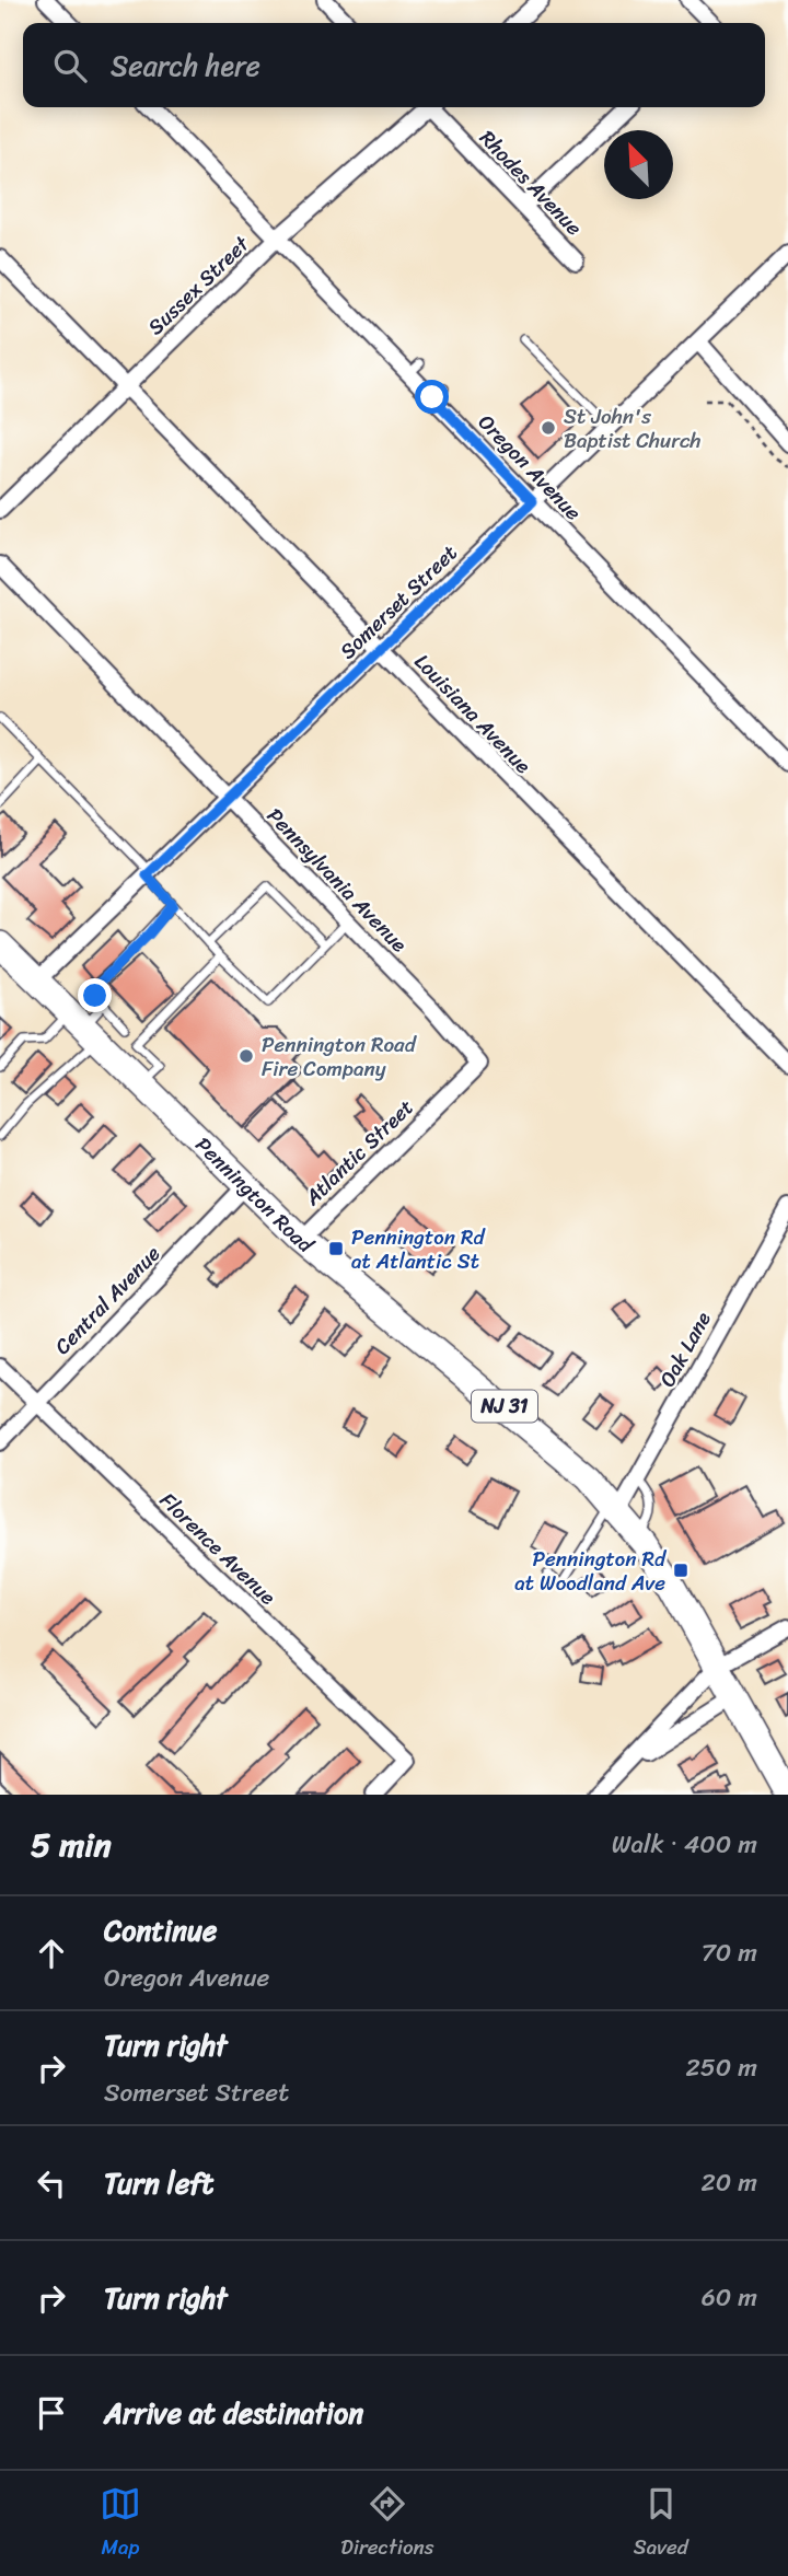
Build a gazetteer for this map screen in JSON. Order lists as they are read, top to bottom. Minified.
{"streets":{"main road":["Pennington Road","NJ 31"],"street":["Rhodes Avenue","Sussex Street","Oregon Avenue","Somerset Street","Louisiana Avenue","Pennsylvania Avenue","Atlantic Street","Central Avenue","Oak Lane","Florence Avenue"]},"crossings":[["Sussex Street","Oregon Avenue"],["Sussex Street","Louisiana Avenue"],["Oregon Avenue","Somerset Street"],["Somerset Street","Louisiana Avenue"],["Somerset Street","Pennsylvania Avenue"],["Somerset Street","Pennington Road"],["Pennsylvania Avenue","Atlantic Street"],["Atlantic Street","Pennington Road"],["Pennington Road","Central Avenue"],["Pennington Road","Oak Lane"],["Central Avenue","Florence Avenue"]],"places":{"other":["St John's Baptist Church","Pennington Road Fire Company"],"transit":["Pennington Rd at Atlantic St","Pennington Rd at Woodland Ave"]},"north":"top left","page":{"search":"Search here","heading":["5 min","Walk · 400 m"],"list":[["Continue","Oregon Avenue","70 m"],["Turn right","Somerset Street","250 m"],["Turn left","20 m"],["Turn right","60 m"],"Arrive at destination"],"nav":["Map","Directions","Saved"]}}
